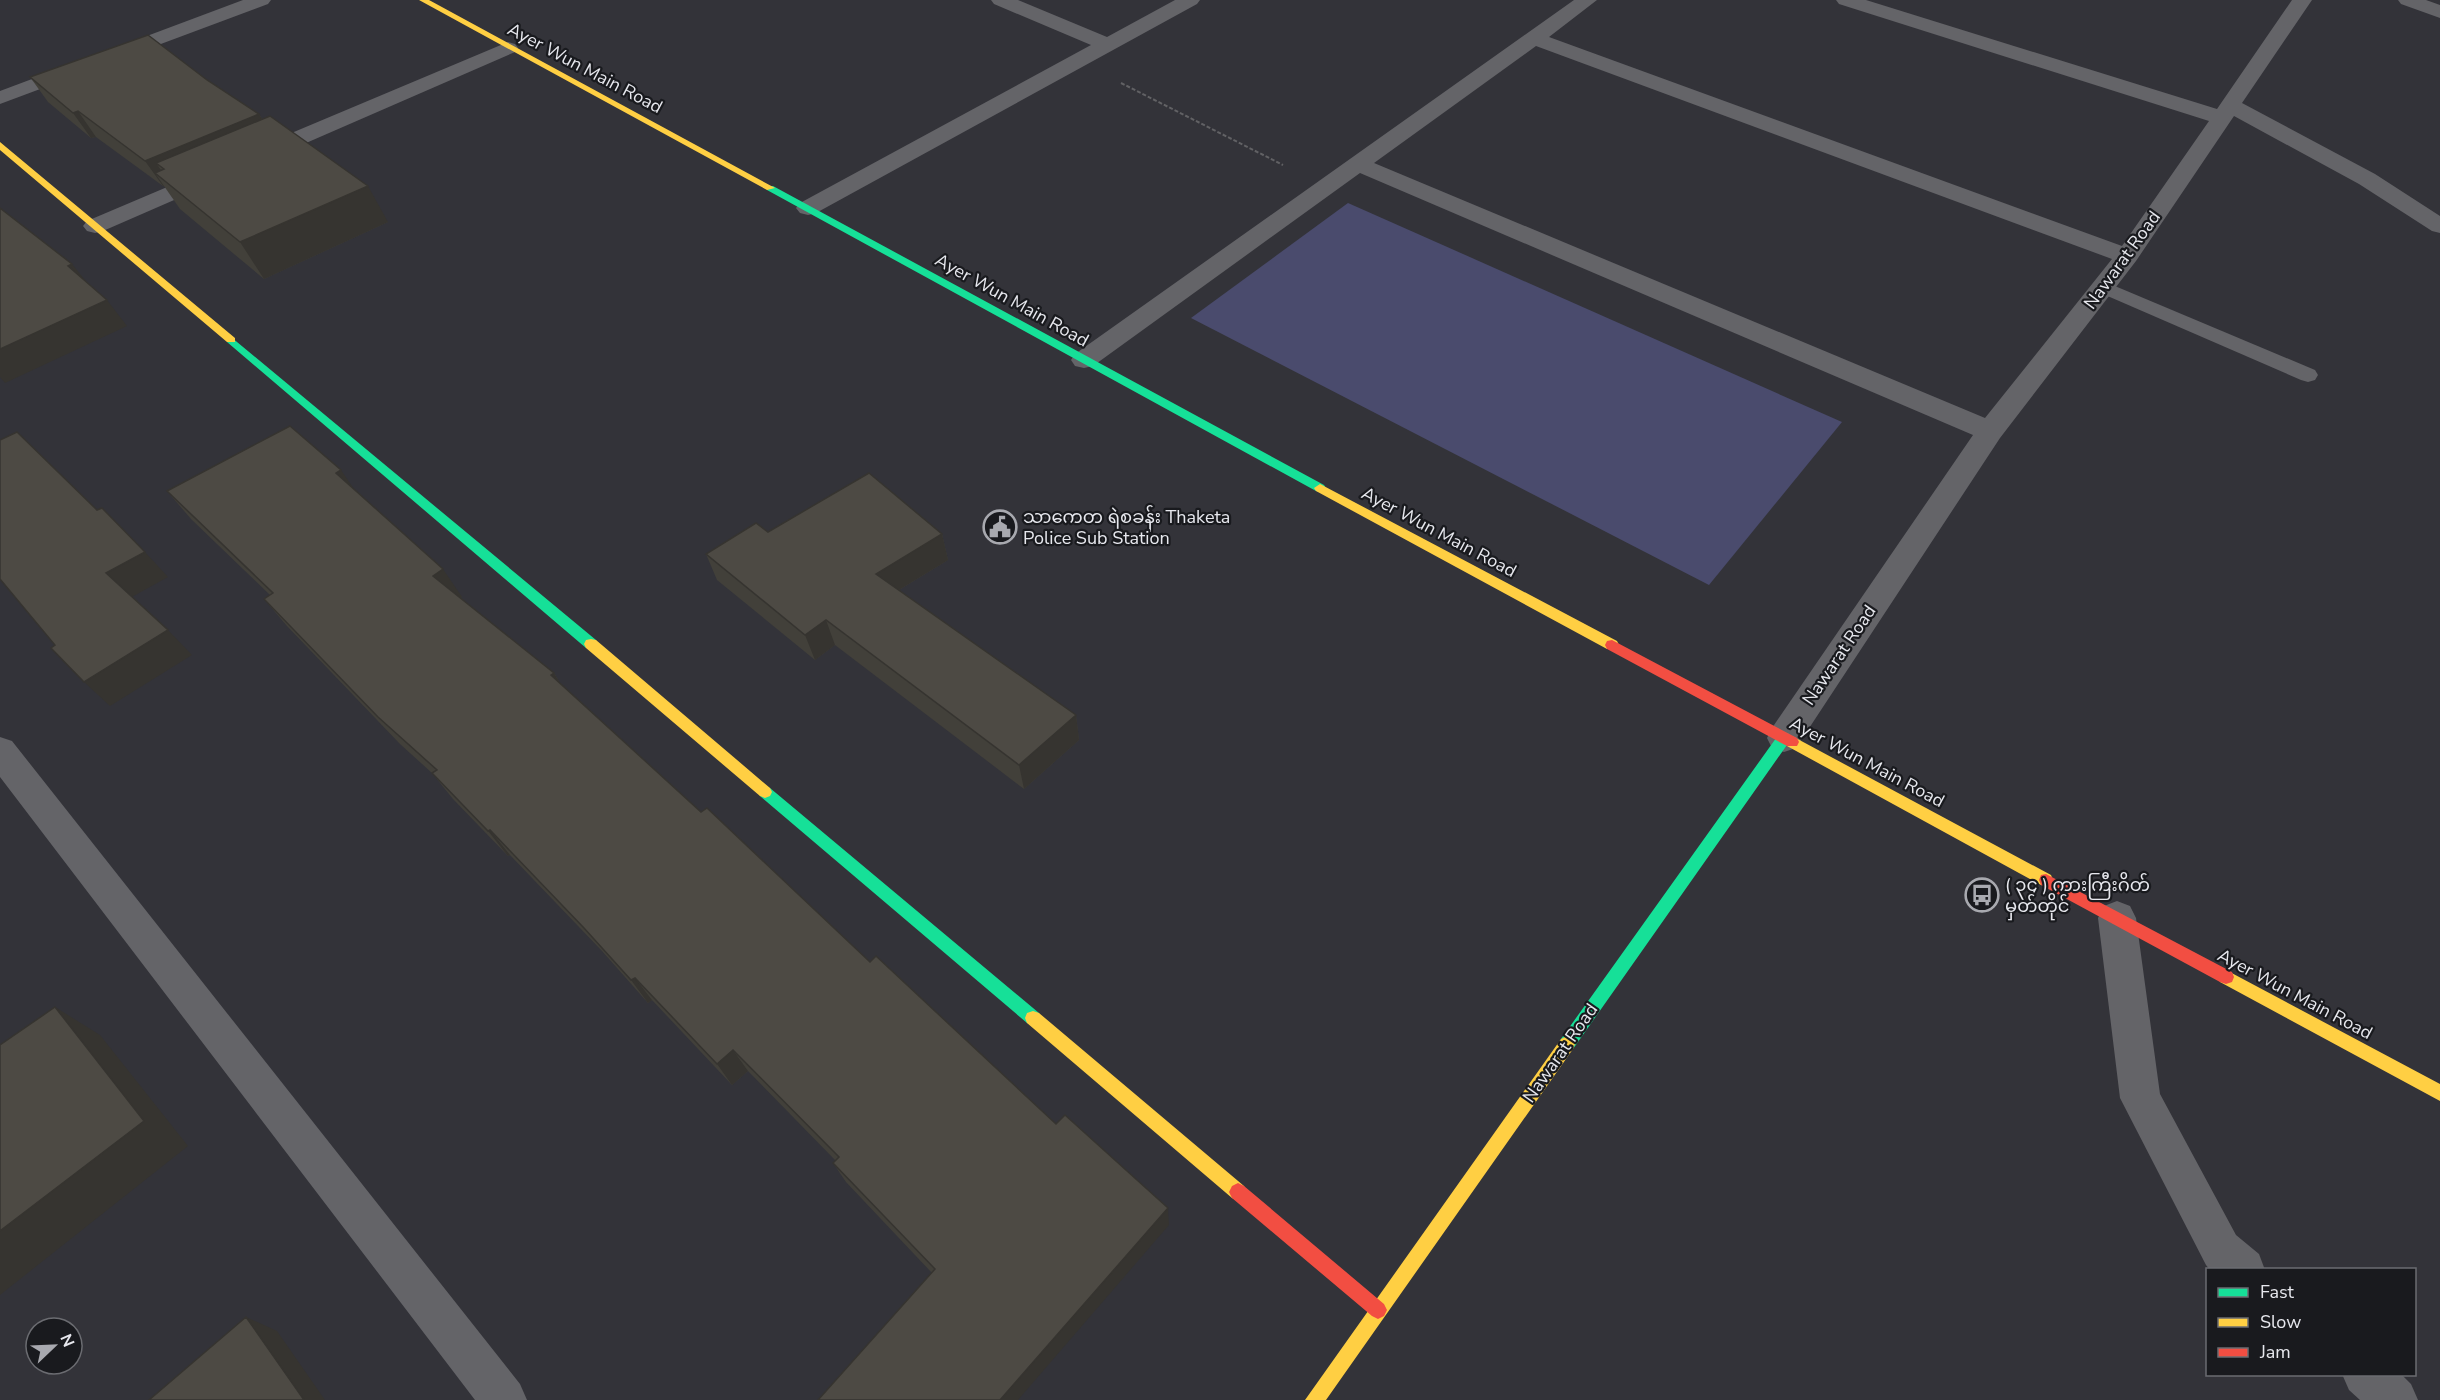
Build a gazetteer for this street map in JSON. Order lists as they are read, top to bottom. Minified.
{"streets":{"main road":["Ayer Wun Main Road","Nawarat Road"]},"crossings":[["Ayer Wun Main Road","Nawarat Road"]],"places":{"public building":["သာကေတ ရဲစခန်း Thaketa Police Sub Station"],"bus stop":["( ၃၄ ) ကားကြီးဂိတ် မှတ်တိုင်"]},"legend":["Fast","Slow","Jam"],"north":"top right"}
